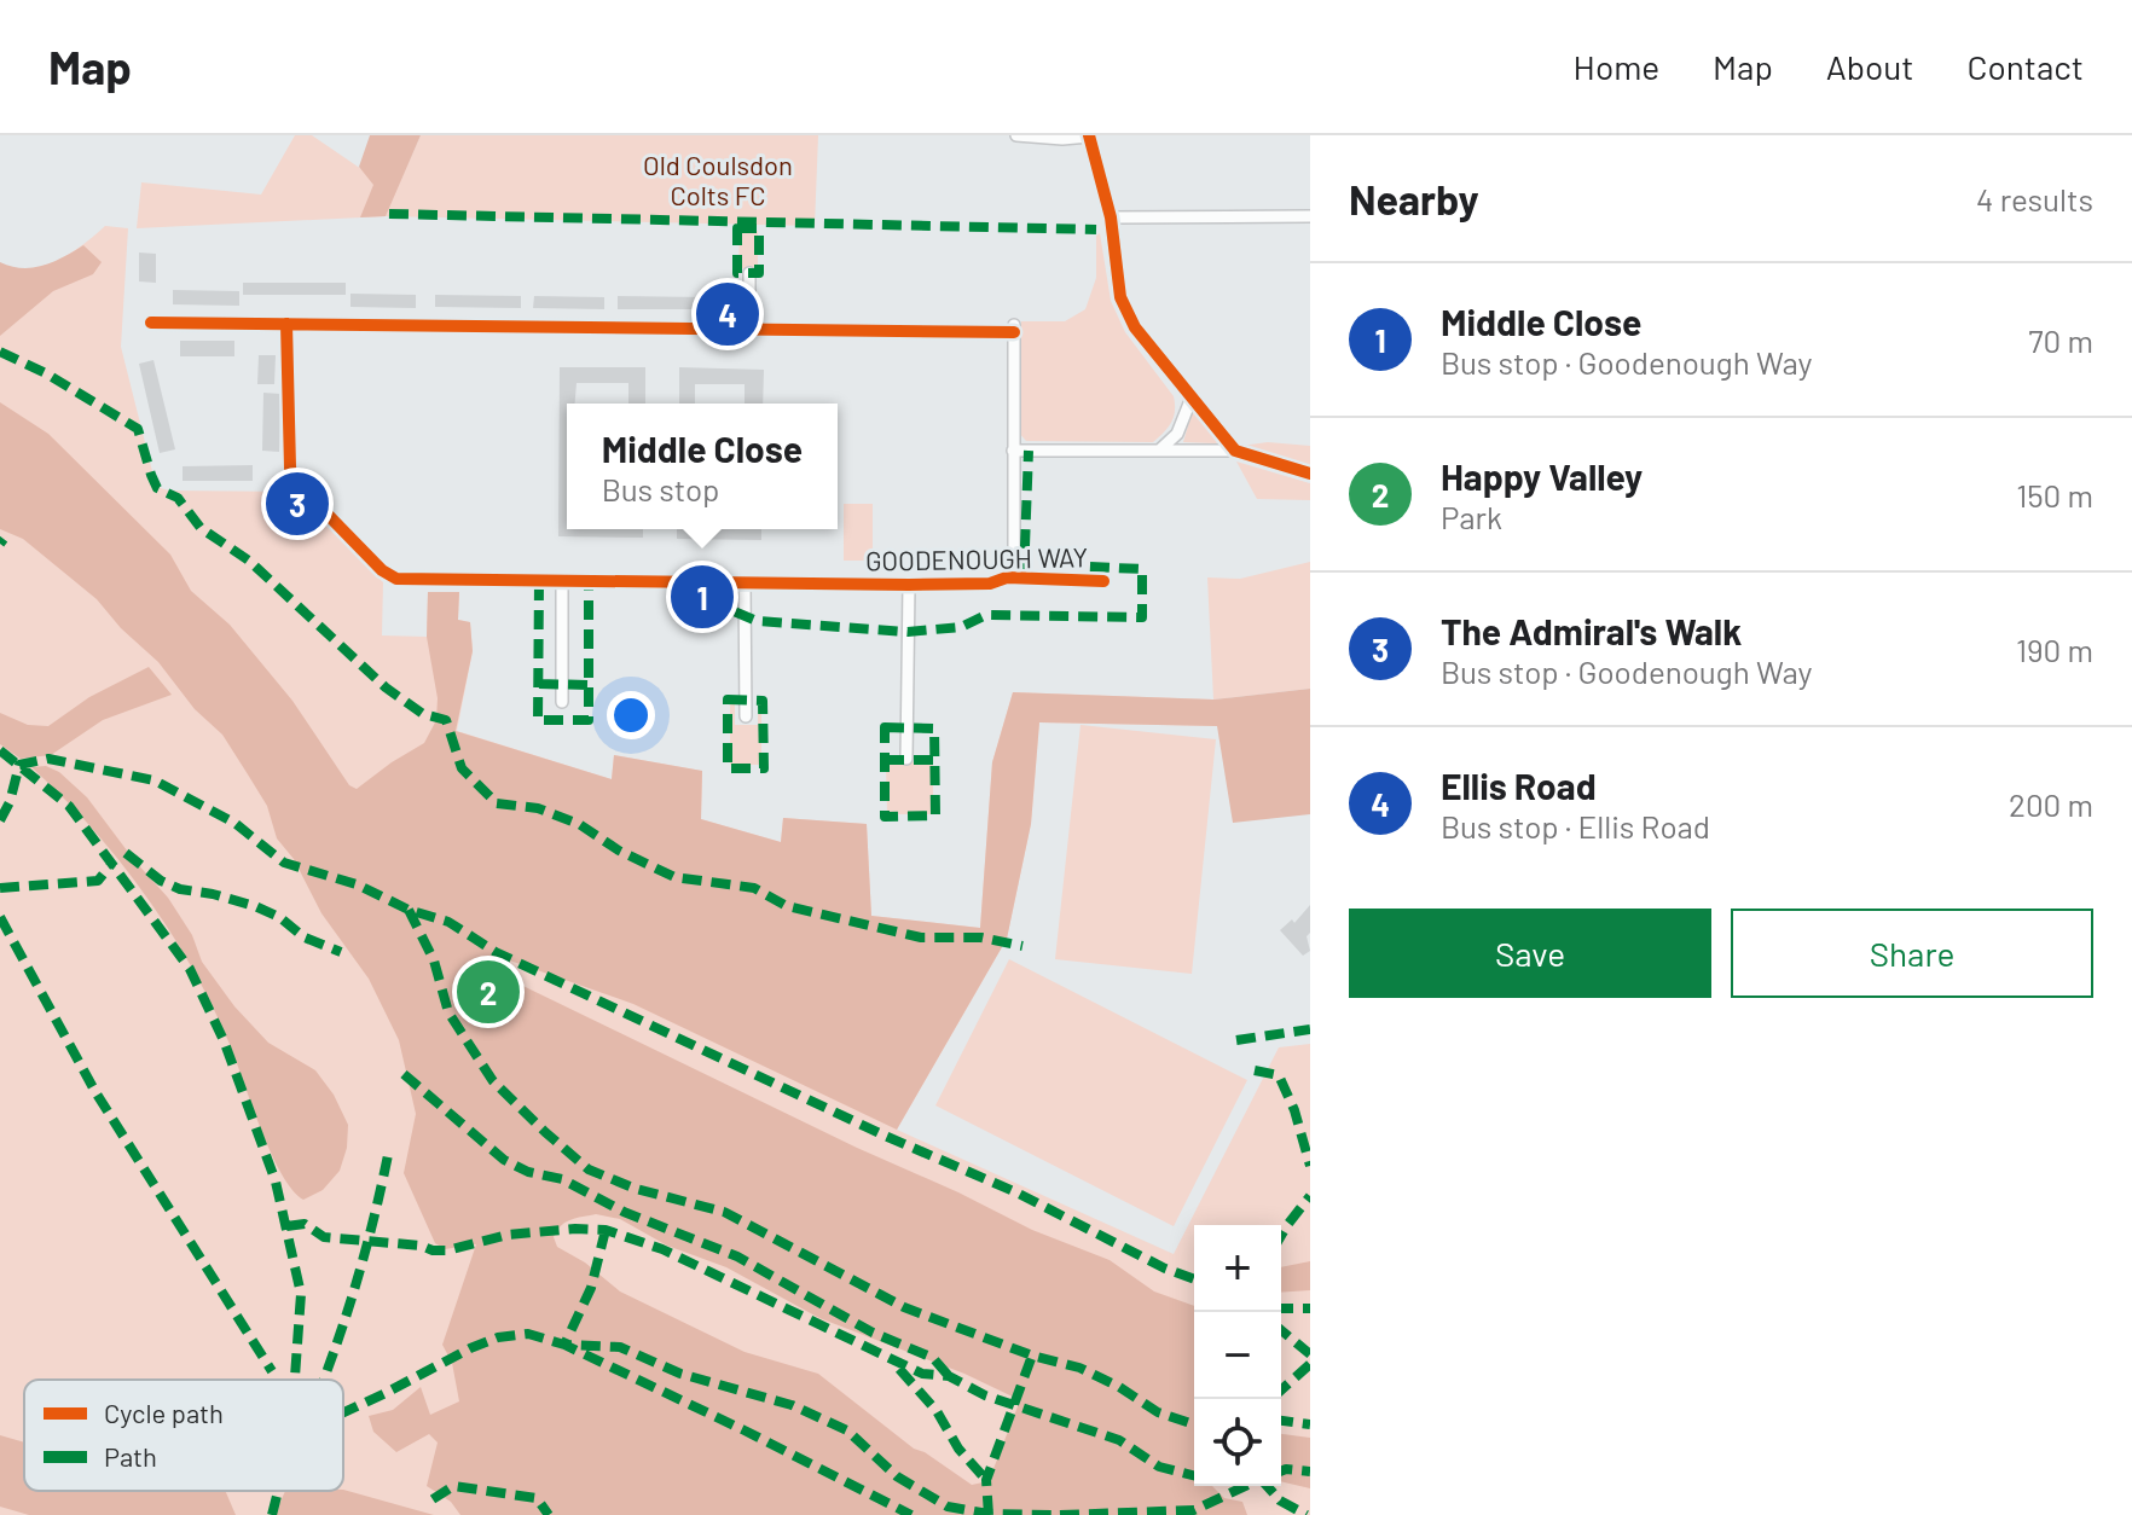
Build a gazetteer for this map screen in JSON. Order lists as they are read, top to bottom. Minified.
{"streets":{"street":["GOODENOUGH WAY"]},"parks":["Old Coulsdon Colts FC"],"legend":["Cycle path","Path"],"page":{"header":"Map","nav":["Home","Map","About","Contact"],"heading":["Nearby","4 results"],"list":[{"mark":"1","name":"Middle Close","note":"Bus stop · Goodenough Way","value":"70 m"},{"mark":"2","name":"Happy Valley","note":"Park","value":"150 m"},{"mark":"3","name":"The Admiral's Walk","note":"Bus stop · Goodenough Way","value":"190 m"},{"mark":"4","name":"Ellis Road","note":"Bus stop · Ellis Road","value":"200 m"}],"pins":["4","3","1","2"],"popup":["Middle Close","Bus stop"],"buttons":["Save","Share"],"map_buttons":["+","−"]}}
